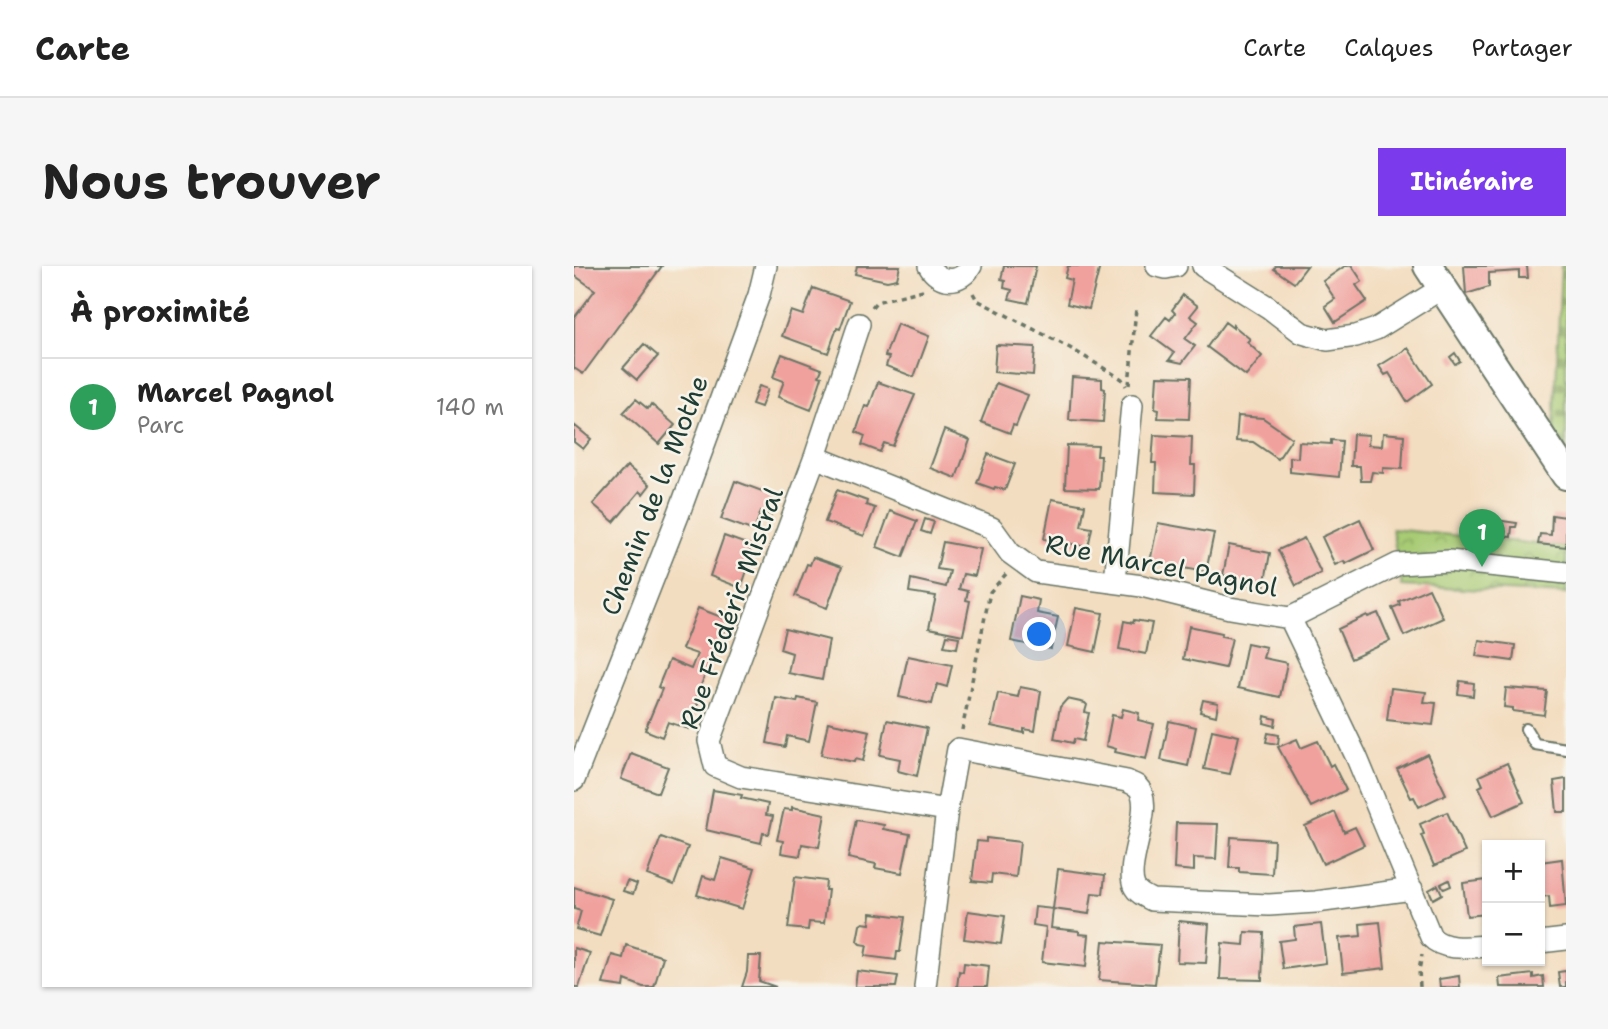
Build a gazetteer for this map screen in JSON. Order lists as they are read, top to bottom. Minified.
{"streets":{"street":["Chemin de la Mothe","Rue Marcel Pagnol","Rue Frédéric Mistral"]},"crossings":[["Rue Marcel Pagnol","Rue Frédéric Mistral"]],"page":{"header":"Carte","nav":["Carte","Calques","Partager"],"buttons":"Itinéraire","title":"Nous trouver","heading":"À proximité","list":[{"mark":"1","name":"Marcel Pagnol","note":"Parc","value":"140 m"}],"pins":"1","map_buttons":["+","−"]}}
